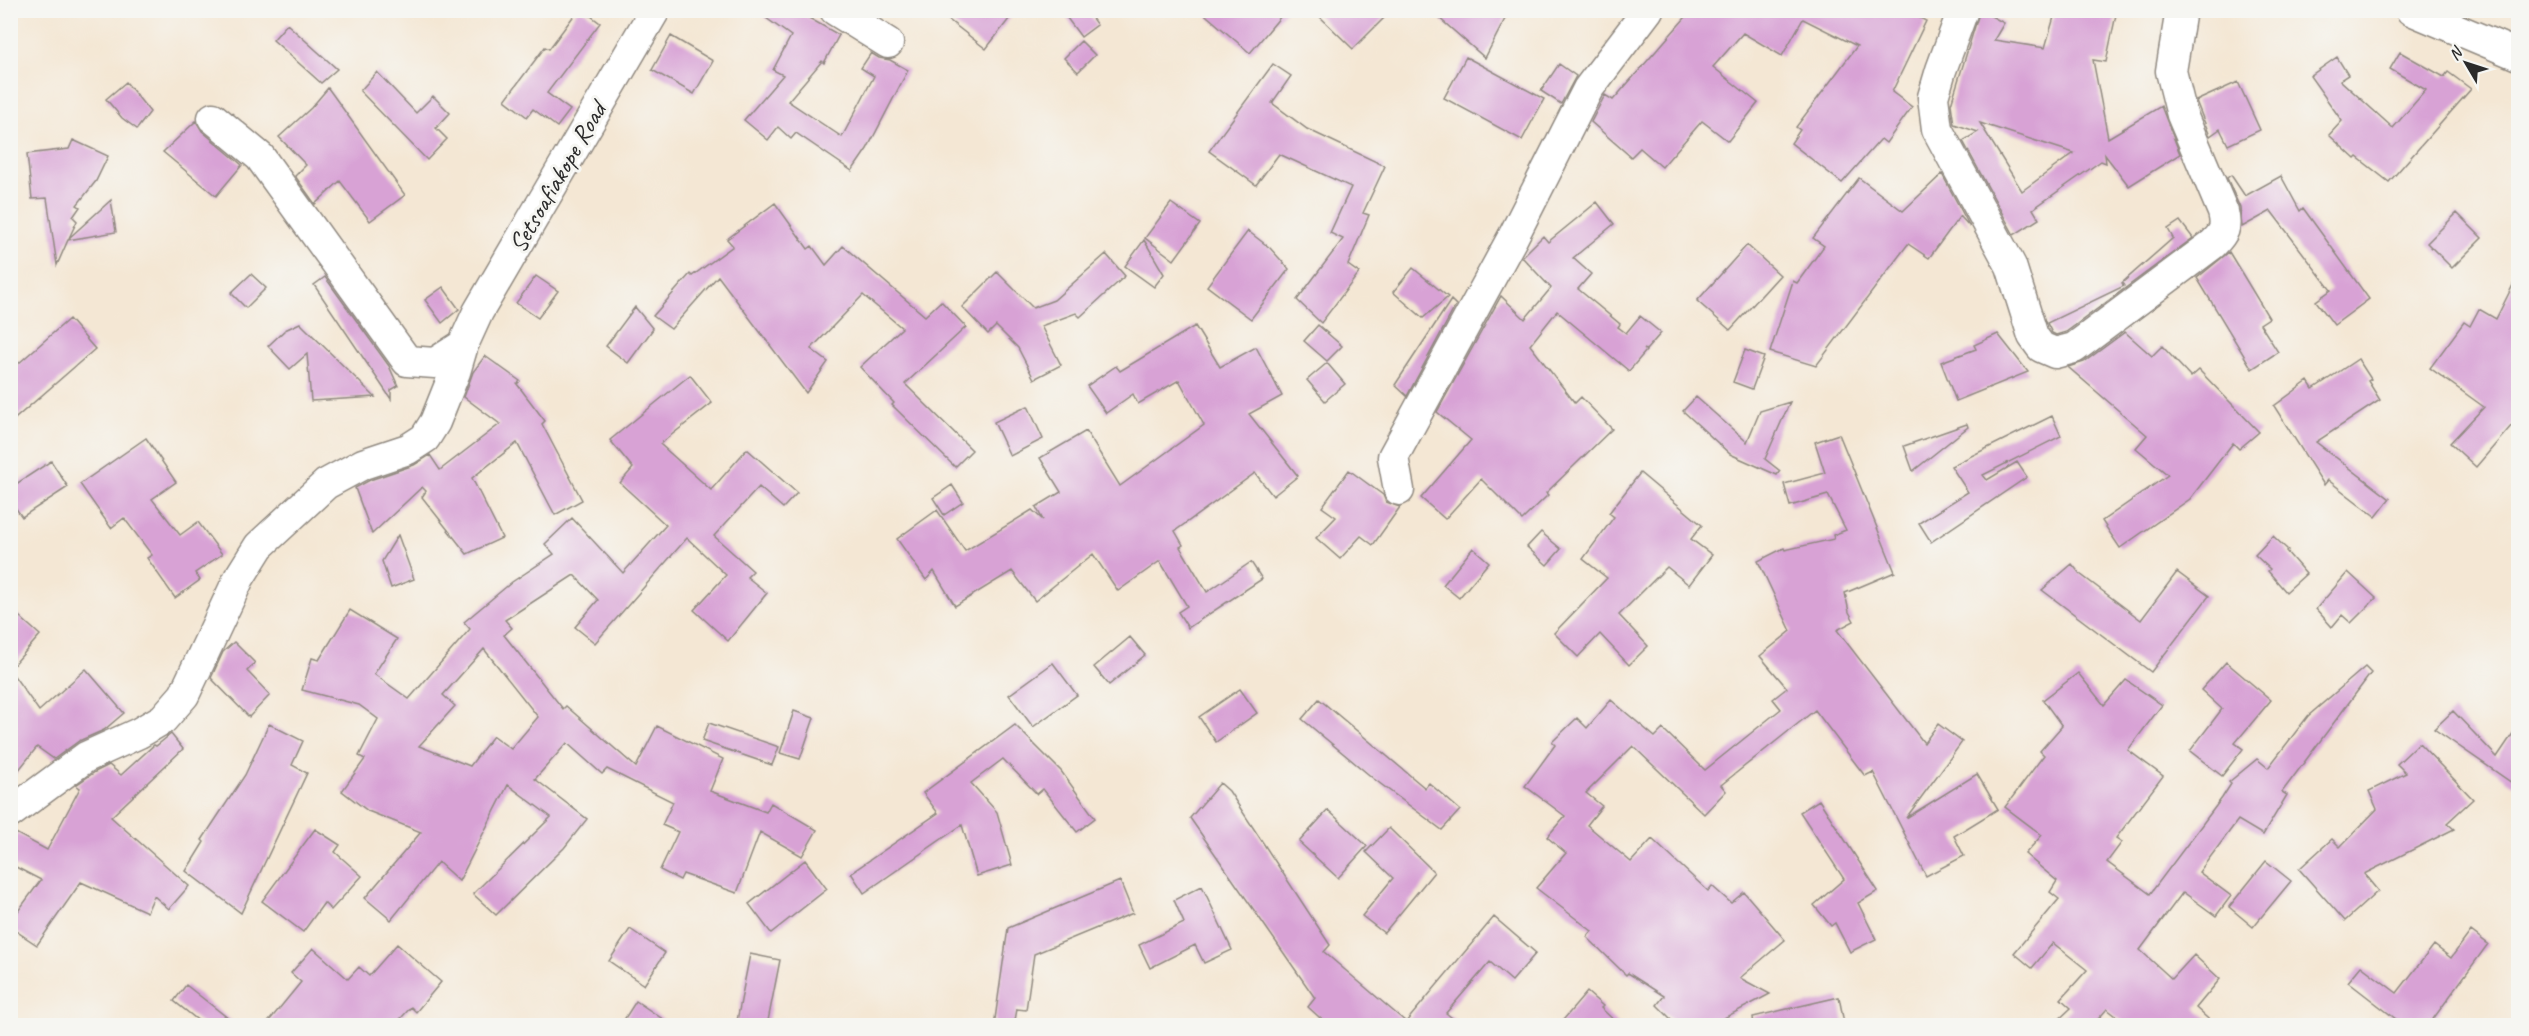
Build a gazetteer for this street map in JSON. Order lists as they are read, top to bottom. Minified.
{"streets":{"street":["Setsoafiakope Road"]},"north":"top left"}
